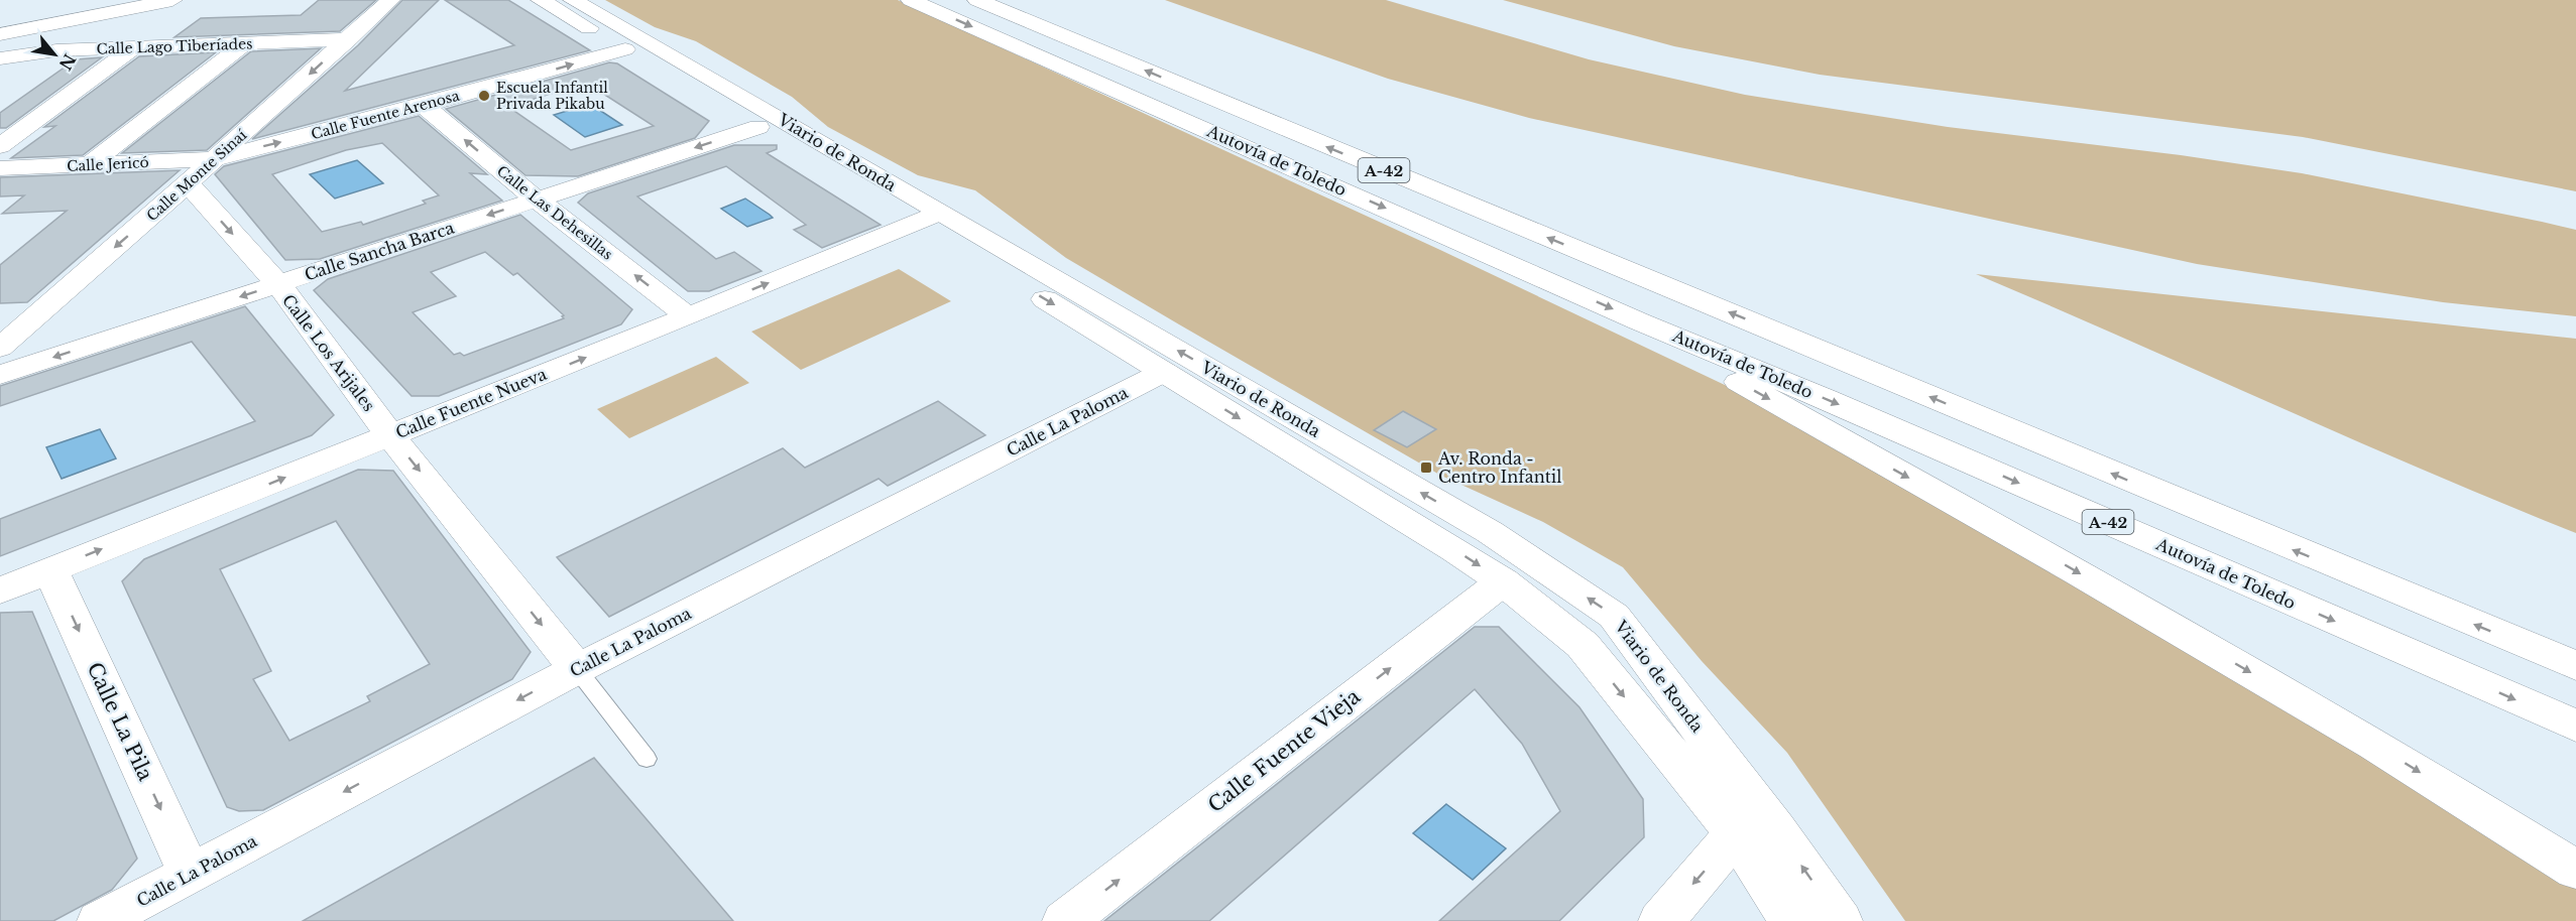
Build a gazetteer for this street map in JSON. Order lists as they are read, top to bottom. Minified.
{"streets":{"main road":["Calle Lago Tiberíades","Calle Fuente Arenosa","Viario de Ronda","Autovía de Toledo","Calle Jericó","A-42","Calle Monte Sinaí","Calle Las Dehesillas","Calle Sancha Barca","Calle Los Arijales","Calle Fuente Nueva","Calle La Paloma","Calle La Pila","Calle Fuente Vieja"]},"crossings":[["Calle Lago Tiberíades","Calle Monte Sinaí"],["Calle Fuente Arenosa","Viario de Ronda"],["Calle Fuente Arenosa","Calle Jericó"],["Calle Fuente Arenosa","Calle Monte Sinaí"],["Calle Fuente Arenosa","Calle Las Dehesillas"],["Viario de Ronda","Calle Sancha Barca"],["Viario de Ronda","Calle Fuente Nueva"],["Viario de Ronda","Calle La Paloma"],["Viario de Ronda","Calle Fuente Vieja"],["Calle Jericó","Calle Monte Sinaí"],["Calle Monte Sinaí","Calle Los Arijales"],["Calle Las Dehesillas","Calle Sancha Barca"],["Calle Las Dehesillas","Calle Fuente Nueva"],["Calle Sancha Barca","Calle Los Arijales"],["Calle Los Arijales","Calle Fuente Nueva"],["Calle Los Arijales","Calle La Paloma"],["Calle Fuente Nueva","Calle La Pila"],["Calle La Paloma","Calle La Pila"]],"one_way":["Calle Fuente Arenosa","Calle Las Dehesillas","Calle Los Arijales","Calle Fuente Nueva","Calle La Paloma","Calle La Pila","Calle Fuente Vieja"],"places":{"other":["Escuela Infantil Privada Pikabu"],"transit":["Av. Ronda - Centro Infantil"]},"north":"bottom right"}
